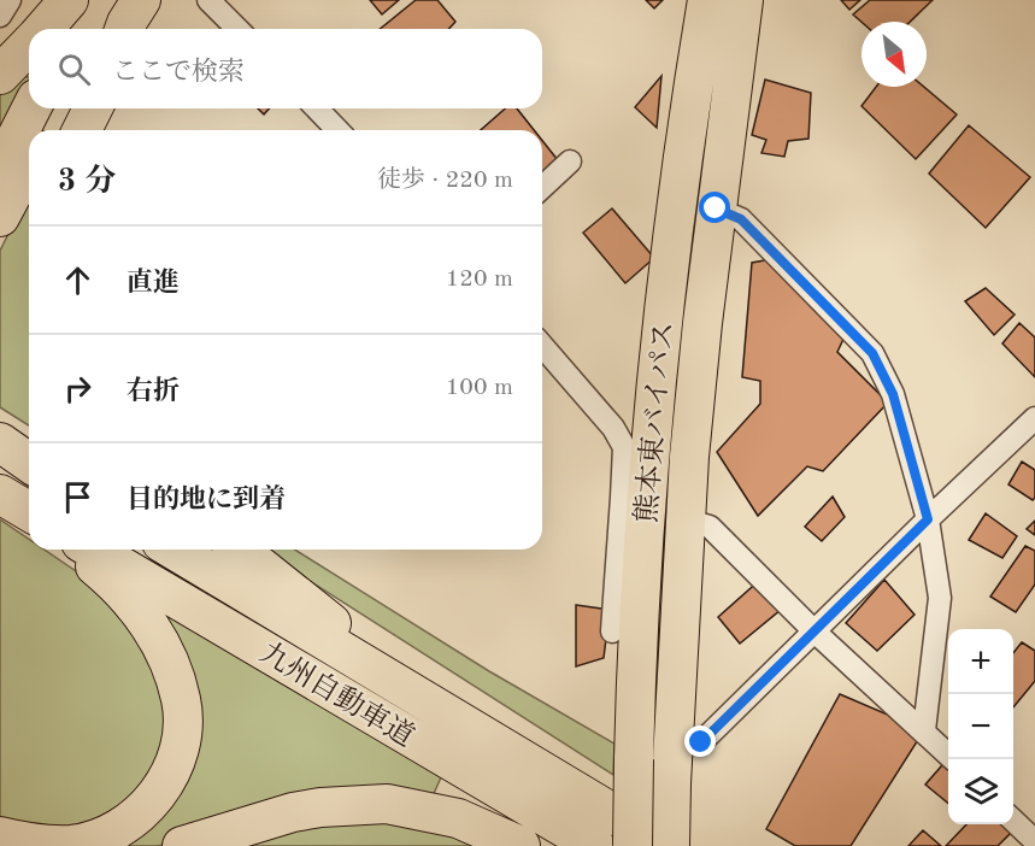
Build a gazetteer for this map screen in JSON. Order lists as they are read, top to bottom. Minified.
{"streets":{"highway":["熊本東バイパス","九州自動車道"]},"crossings":[["熊本東バイパス","九州自動車道"]],"north":"bottom right","page":{"search":"ここで検索","heading":["3 分","徒歩 · 220 m"],"list":[["直進","120 m"],["右折","100 m"],"目的地に到着"],"map_buttons":["+","−"]}}
